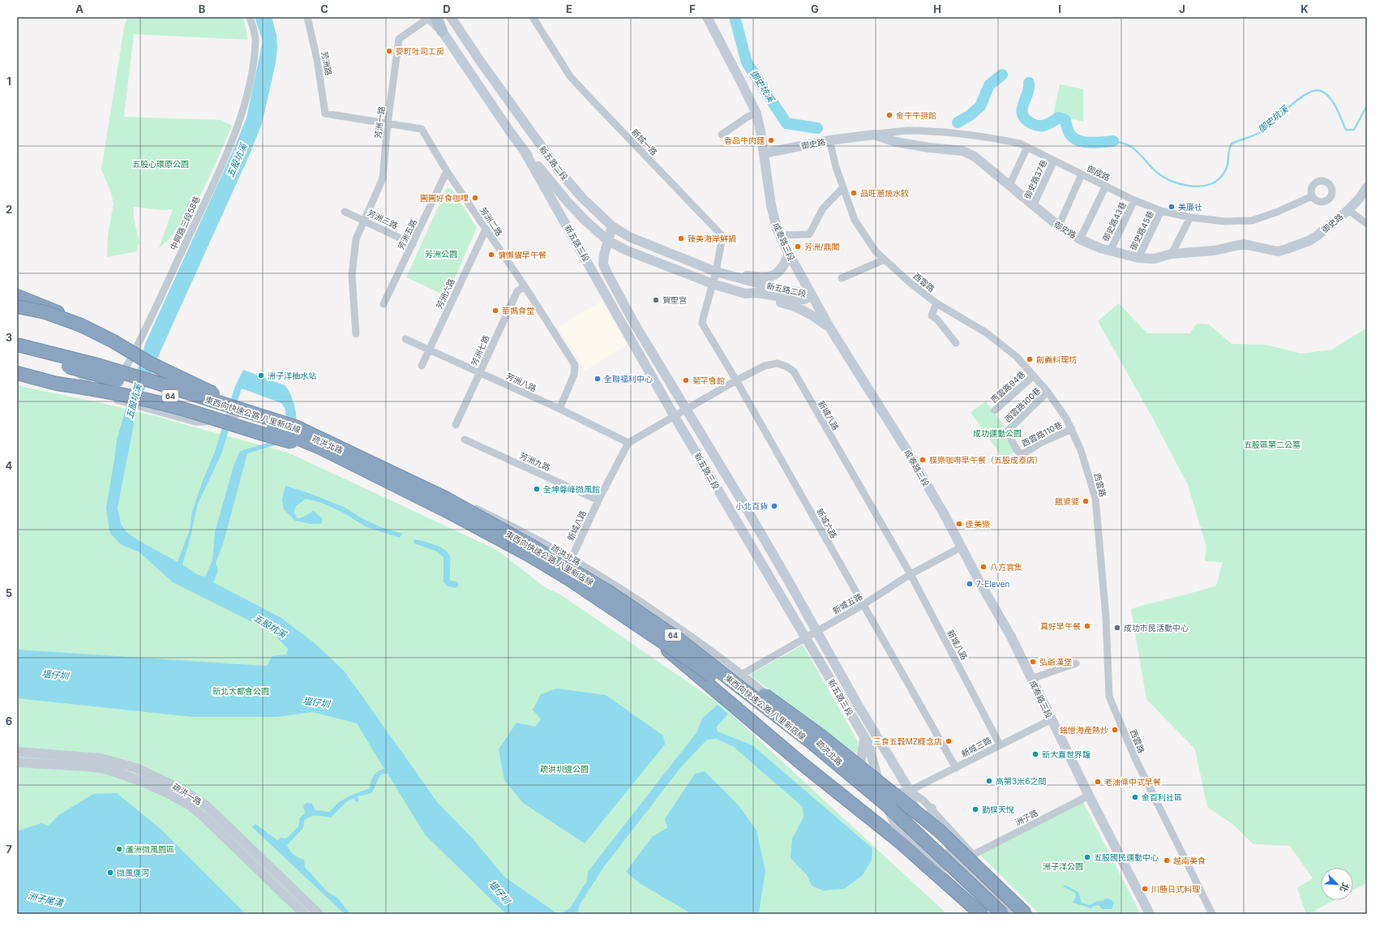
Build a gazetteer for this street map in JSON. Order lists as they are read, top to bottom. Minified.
{"streets":{"highway":["64","東西向快速公路 八里新店線"],"main road":["新五路二段"],"street":["芳洲路","芳洲一路","新城一路","御史路","御成路","御史路37巷","芳洲三路","芳洲二路","御史路43巷","中興路三段58巷","御史路45巷","芳洲五路","成泰路三段","新五路三段","西雲路","芳洲六路","芳洲七路","芳洲八路","西雲路94巷","西雲路100巷","新城八路","西雲路110巷","疏洪北路","芳洲九路","新城六路","新城五路","新城三路","疏洪一路","洲子路"]},"crossings":[["芳洲路","芳洲二路"],["芳洲一路","新五路二段"],["芳洲一路","芳洲三路"],["芳洲一路","芳洲二路"],["新城一路","新五路二段"],["新城一路","新城六路"],["御史路","御成路"],["御史路","御史路37巷"],["御史路","御史路43巷"],["御史路","御史路45巷"],["御史路","成泰路三段"],["御史路","西雲路"],["新五路二段","成泰路三段"],["新五路二段","新五路三段"],["新五路二段","新城六路"],["御成路","御史路37巷"],["御成路","御史路43巷"],["御成路","御史路45巷"],["芳洲三路","芳洲五路"],["芳洲二路","芳洲五路"],["芳洲二路","芳洲六路"],["芳洲二路","芳洲七路"],["芳洲二路","芳洲八路"],["成泰路三段","新城五路"],["成泰路三段","新城三路"],["成泰路三段","洲子路"],["新五路三段","新城八路"],["新五路三段","疏洪北路"],["新五路三段","新城五路"],["新五路三段","新城三路"],["西雲路","西雲路94巷"],["西雲路","西雲路100巷"],["西雲路","西雲路110巷"],["芳洲六路","芳洲八路"],["芳洲七路","芳洲八路"],["芳洲八路","新城八路"],["西雲路100巷","西雲路110巷"],["新城八路","疏洪北路"],["新城八路","芳洲九路"],["新城八路","新城六路"],["新城八路","新城五路"],["新城八路","新城三路"],["疏洪北路","新城五路"],["疏洪北路","新城三路"],["新城六路","新城五路"],["新城六路","新城三路"]],"water":["御史坑溪","五股坑溪","塭仔圳","洲子尾溝"],"parks":["五股心環原公園","芳洲公園","成功運動公園","五股區第二公墓","新北大都會公園","疏洪圳邊公園","洲子洋公園"],"places":["麥町吐司工房","金牛牛排館","香品牛肉麵","品旺蔥燒水餃","圓圓好食咖哩","美廉社","臻美海岸鮮鍋","芳洲/鼎閣","慵懶貓早午餐","賀聖宮","華媽食堂","創義料理坊","洲子洋抽水站","全聯福利中心","菊芊會館","樸樂咖啡早午餐（五股成泰店）","全坤尊峰微風館","餓婆婆","小北百貨","達美樂","八方雲集","7-Eleven","真好早午餐","成功市民活動中心","弘爺漢堡","銘憶海產熱炒","三食五穀MZ概念店","新大直世界馥","高第3米6之間","老油條中式早餐","金百利社區","勤樸天悅","蘆洲微風園區","五股國民運動中心","越南美食","微風運河","川勝日式料理"],"north":"bottom right","grid":{"columns":["A","B","C","D","E","F","G","H","I","J","K"],"rows":["1","2","3","4","5","6","7"]}}
